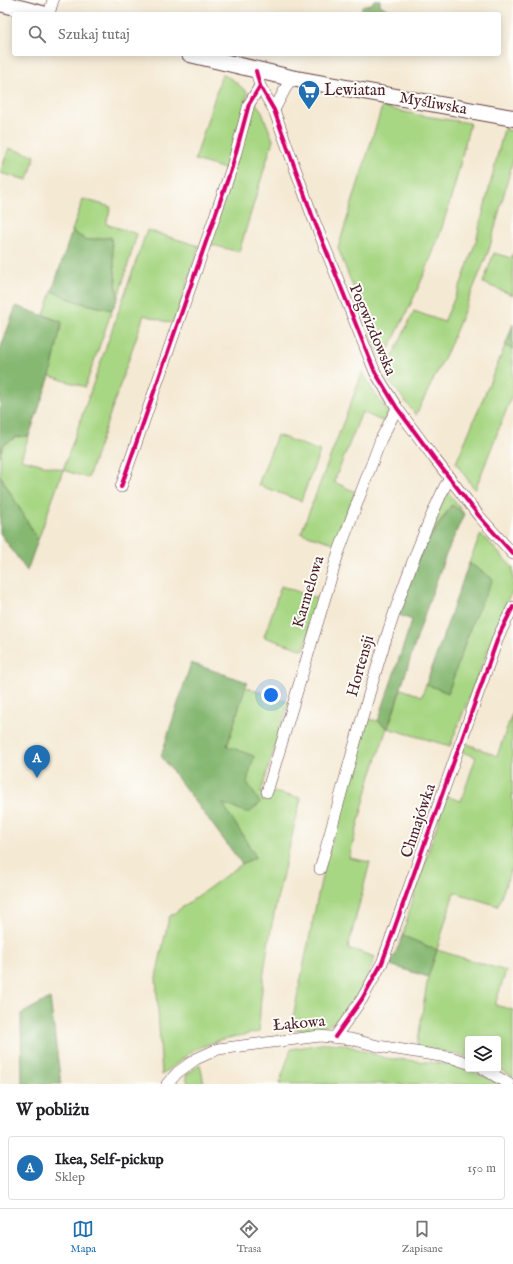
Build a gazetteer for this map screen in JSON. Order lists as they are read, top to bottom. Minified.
{"streets":{"street":["Myśliwska","Pogwizdowska","Karmelowa","Hortensji","Chmajówka","Łąkowa"]},"crossings":[["Myśliwska","Pogwizdowska"],["Pogwizdowska","Karmelowa"],["Pogwizdowska","Hortensji"],["Chmajówka","Łąkowa"]],"places":{"supermarket":["Lewiatan"]},"page":{"search":"Szukaj tutaj","pins":"A","heading":"W pobliżu","list":[{"mark":"A","name":"Ikea, Self-pickup","note":"Sklep","value":"150 m"}],"nav":["Mapa","Trasa","Zapisane"]}}
